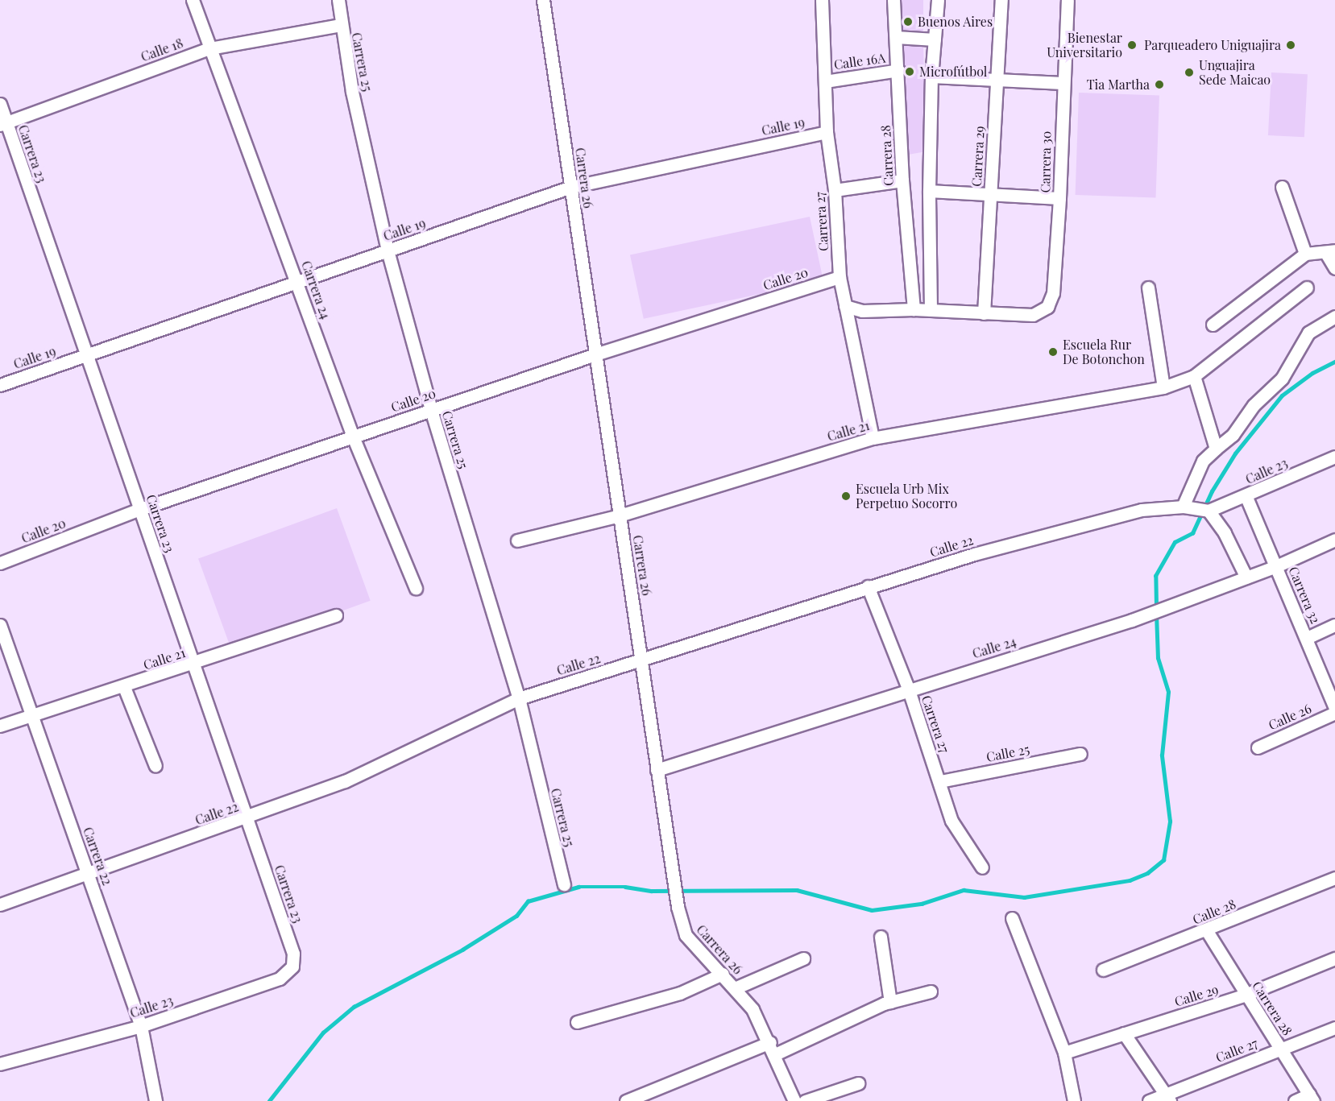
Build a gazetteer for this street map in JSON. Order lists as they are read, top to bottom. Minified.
{"streets":{"street":["Calle 18","Calle 16A","Carrera 25","Calle 19","Carrera 23","Carrera 28","Carrera 29","Carrera 30","Carrera 26","Carrera 27","Calle 20","Carrera 24","Calle 21","Calle 23","Calle 22","Carrera 32","Calle 24","Calle 26","Calle 25","Carrera 22","Calle 28","Calle 29","Calle 27"]},"crossings":[["Calle 18","Carrera 25"],["Calle 18","Carrera 23"],["Calle 18","Carrera 24"],["Calle 16A","Carrera 28"],["Calle 16A","Carrera 27"],["Carrera 25","Calle 19"],["Carrera 25","Calle 20"],["Carrera 25","Calle 22"],["Calle 19","Carrera 23"],["Calle 19","Carrera 26"],["Calle 19","Carrera 27"],["Calle 19","Carrera 24"],["Carrera 23","Calle 20"],["Carrera 23","Calle 21"],["Carrera 23","Calle 23"],["Carrera 23","Calle 22"],["Carrera 28","Calle 28"],["Carrera 28","Calle 29"],["Carrera 28","Calle 27"],["Carrera 29","Carrera 30"],["Carrera 26","Calle 20"],["Carrera 26","Calle 21"],["Carrera 26","Calle 22"],["Carrera 26","Calle 24"],["Carrera 27","Calle 20"],["Carrera 27","Calle 21"],["Carrera 27","Calle 22"],["Carrera 27","Calle 24"],["Carrera 27","Calle 25"],["Calle 20","Carrera 24"],["Calle 21","Carrera 22"],["Calle 23","Calle 22"],["Calle 23","Carrera 32"],["Calle 23","Carrera 22"],["Calle 22","Carrera 22"],["Carrera 32","Calle 24"]],"places":["Buenos Aires","Bienestar Universitario","Parqueadero Uniguajira","Microfútbol","Unguajira Sede Maicao","Tia Martha","Escuela Rur De Botonchon","Escuela Urb Mix Perpetuo Socorro"]}
